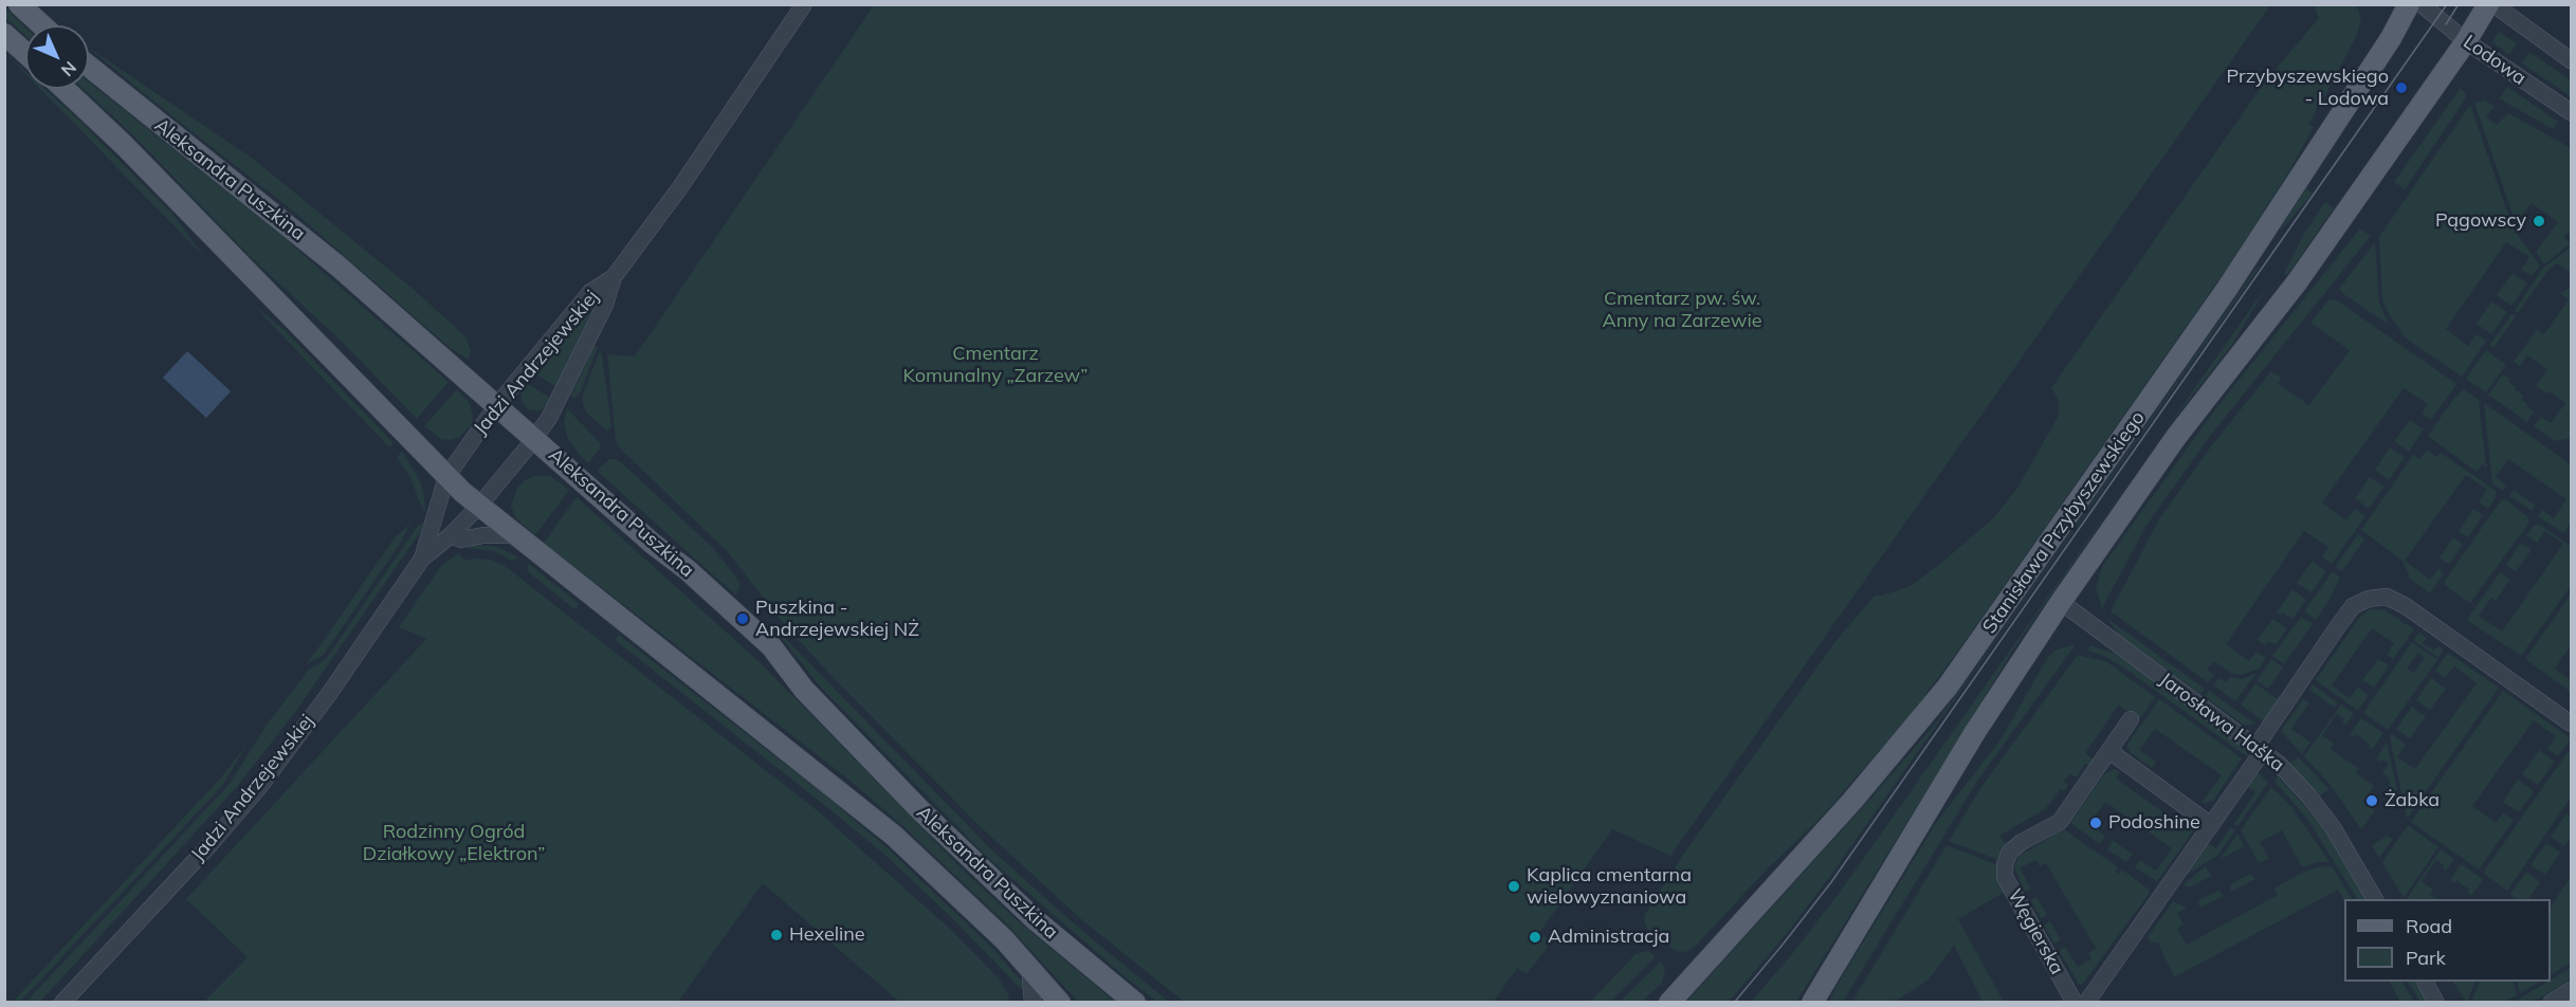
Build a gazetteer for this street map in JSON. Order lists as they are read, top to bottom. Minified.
{"streets":{"main road":["Aleksandra Puszkina","Stanisława Przybyszewskiego"],"street":["Lodowa","Jadzi Andrzejewskiej","Jarosława Haška","Węgierska"]},"crossings":[["Aleksandra Puszkina","Jadzi Andrzejewskiej"]],"parks":["Cmentarz pw. św. Anny na Zarzewie","Cmentarz Komunalny „Zarzew”","Rodzinny Ogród Działkowy „Elektron”"],"places":["Przybyszewskiego - Lodowa","Pągowscy","Puszkina - Andrzejewskiej NŻ","Żabka","Podoshine","Kaplica cmentarna wielowyznaniowa","Hexeline","Administracja"],"legend":["Road","Park"],"north":"bottom right"}
